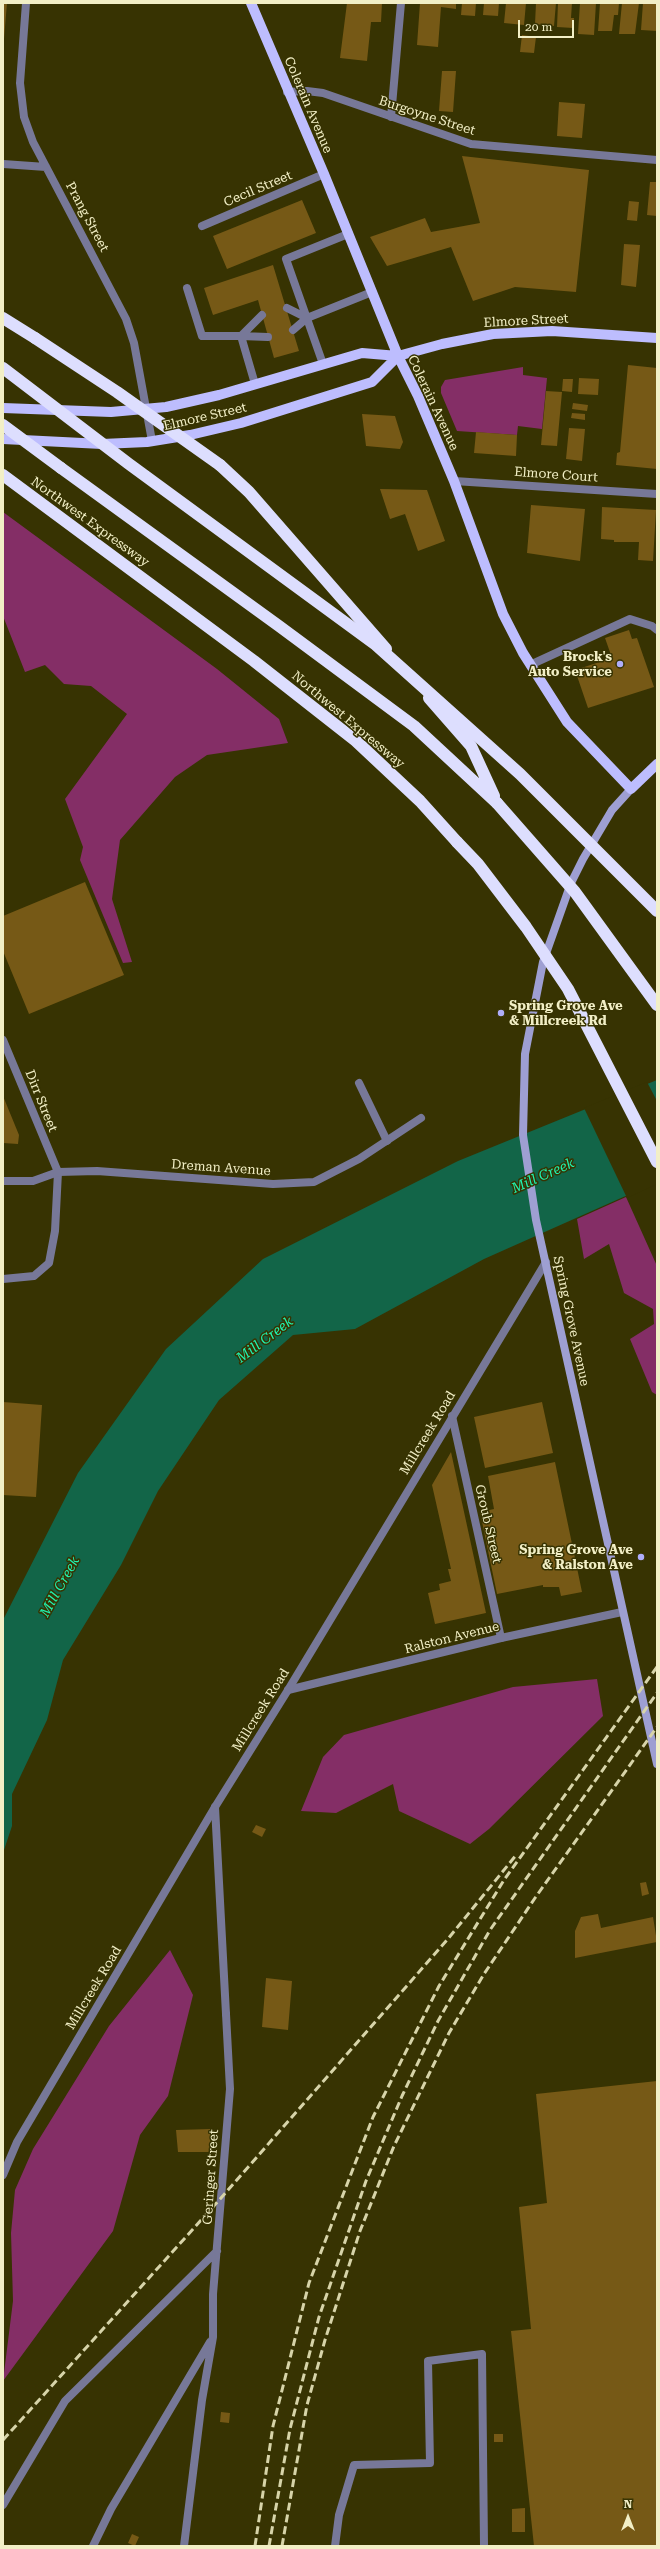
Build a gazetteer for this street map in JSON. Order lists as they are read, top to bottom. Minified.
{"streets":{"highway":["Northwest Expressway"],"main road":["Colerain Avenue","Elmore Street","Spring Grove Avenue"],"street":["Burgoyne Street","Cecil Street","Prang Street","Elmore Court","Dirr Street","Dreman Avenue","Millcreek Road","Groub Street","Ralston Avenue","Geringer Street"]},"crossings":[["Colerain Avenue","Burgoyne Street"],["Colerain Avenue","Cecil Street"],["Colerain Avenue","Elmore Street"],["Colerain Avenue","Elmore Court"],["Colerain Avenue","Spring Grove Avenue"],["Prang Street","Elmore Street"],["Dirr Street","Dreman Avenue"],["Spring Grove Avenue","Millcreek Road"],["Spring Grove Avenue","Ralston Avenue"],["Millcreek Road","Groub Street"],["Millcreek Road","Ralston Avenue"],["Millcreek Road","Geringer Street"],["Groub Street","Ralston Avenue"]],"water":["Mill Creek"],"places":["Brock's Auto Service","Spring Grove Ave & Millcreek Rd","Spring Grove Ave & Ralston Ave"],"scale_bar":"20 m","north":"top"}
